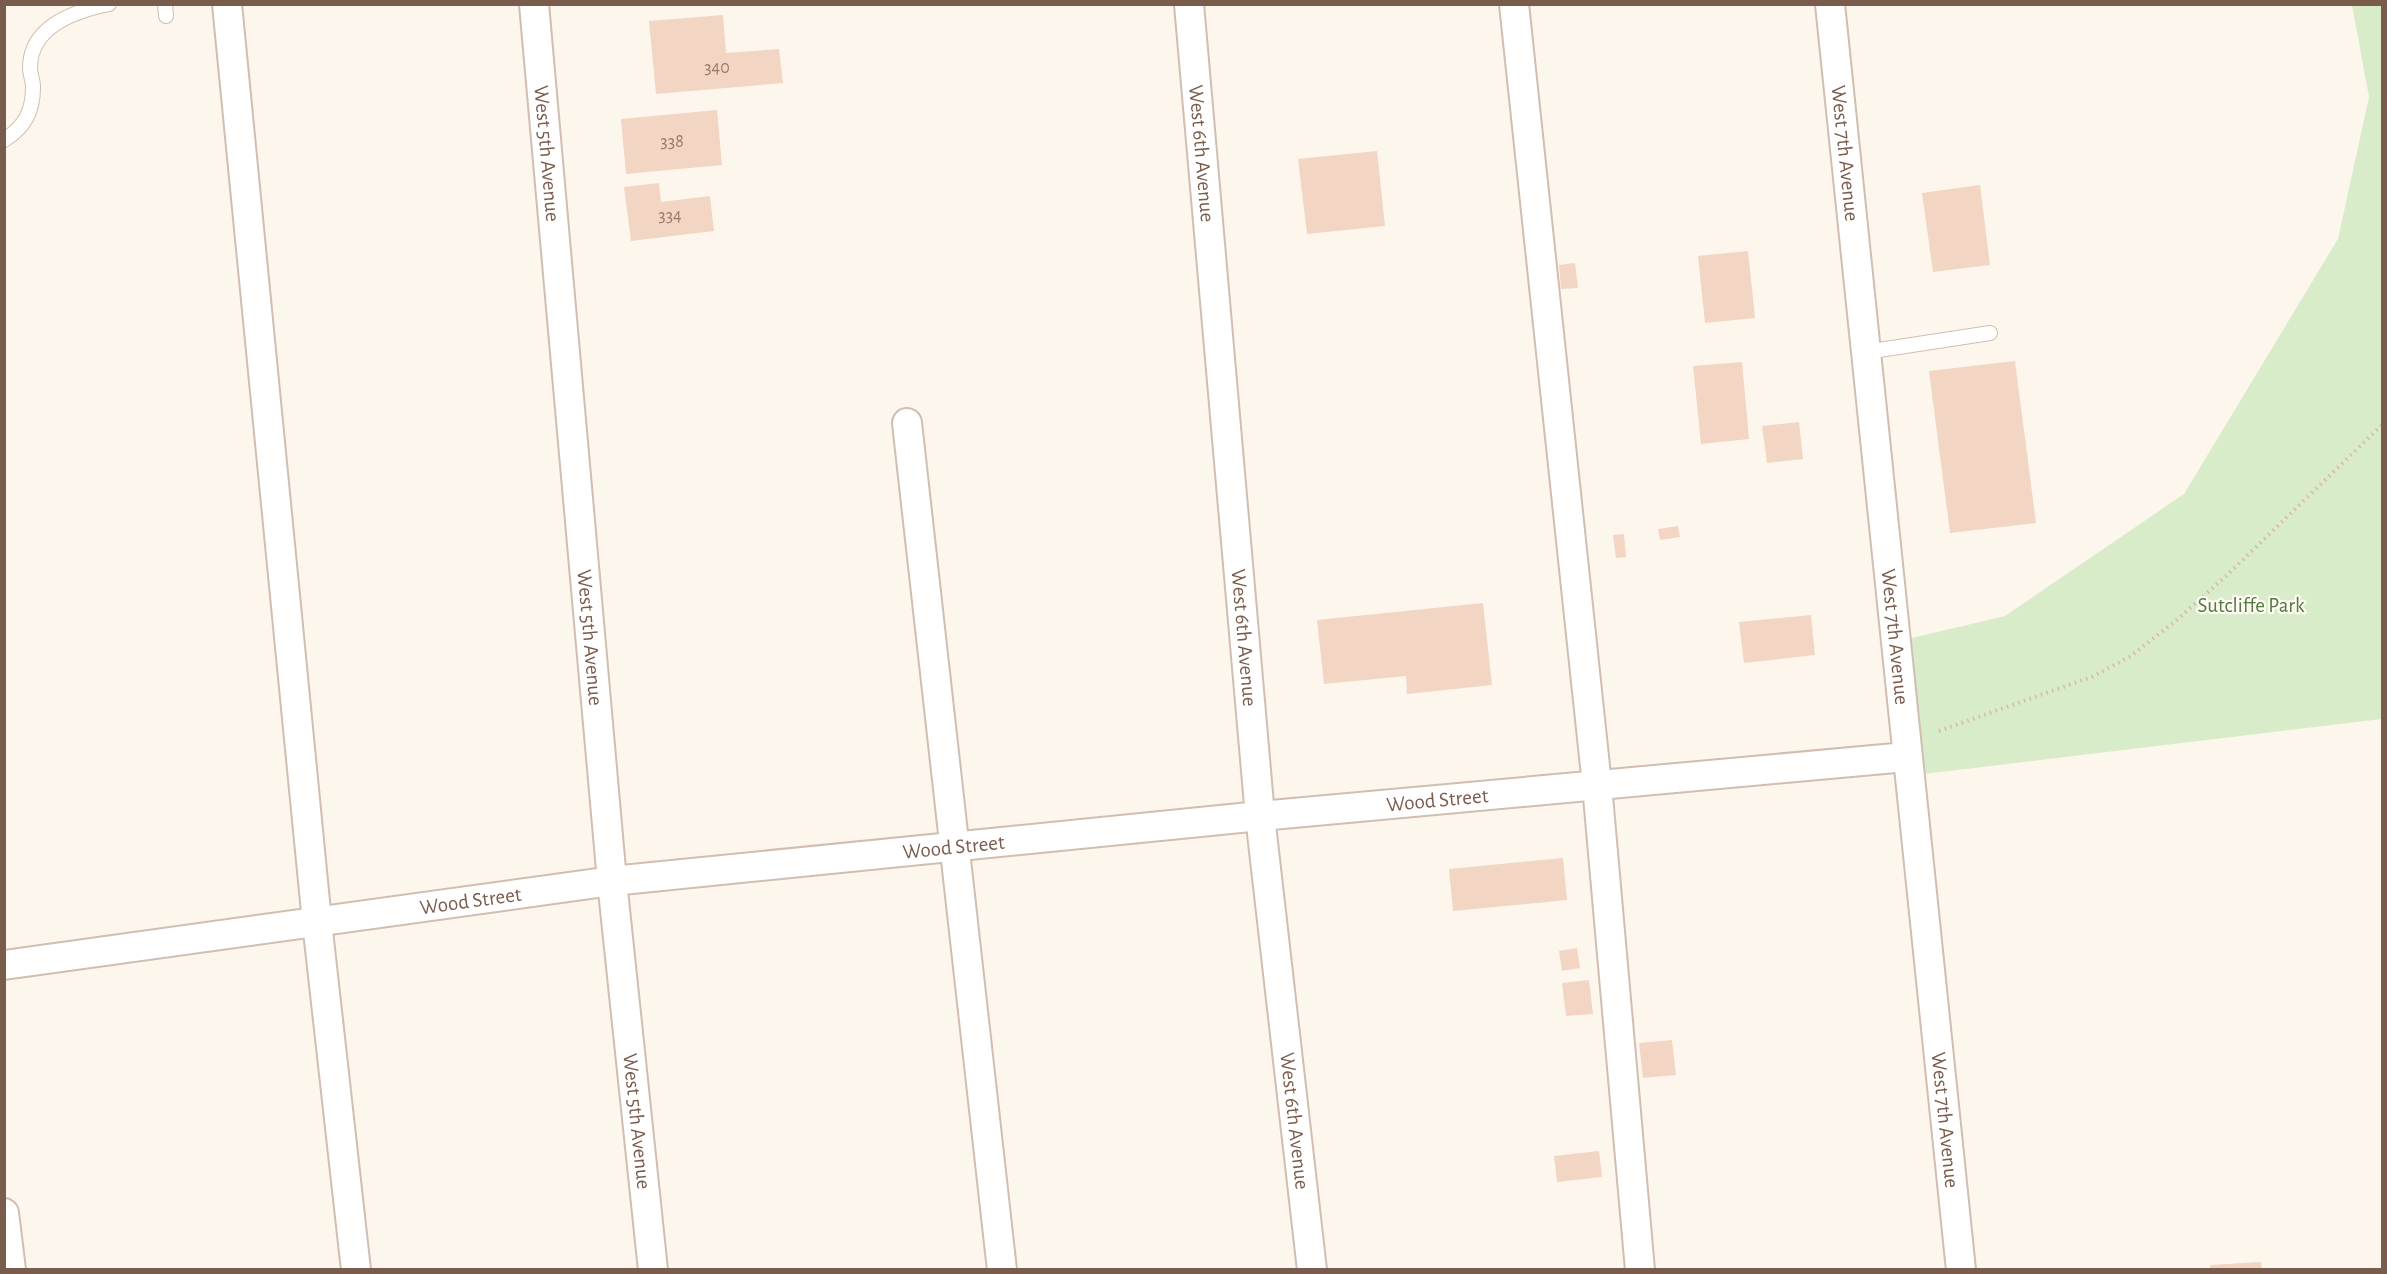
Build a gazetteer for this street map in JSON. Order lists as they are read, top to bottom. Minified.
{"streets":{"street":["West 5th Avenue","West 6th Avenue","West 7th Avenue","Wood Street"]},"crossings":[["West 5th Avenue","Wood Street"],["West 6th Avenue","Wood Street"],["West 7th Avenue","Wood Street"]],"parks":["Sutcliffe Park"],"house_numbers":["340","338","334"]}
